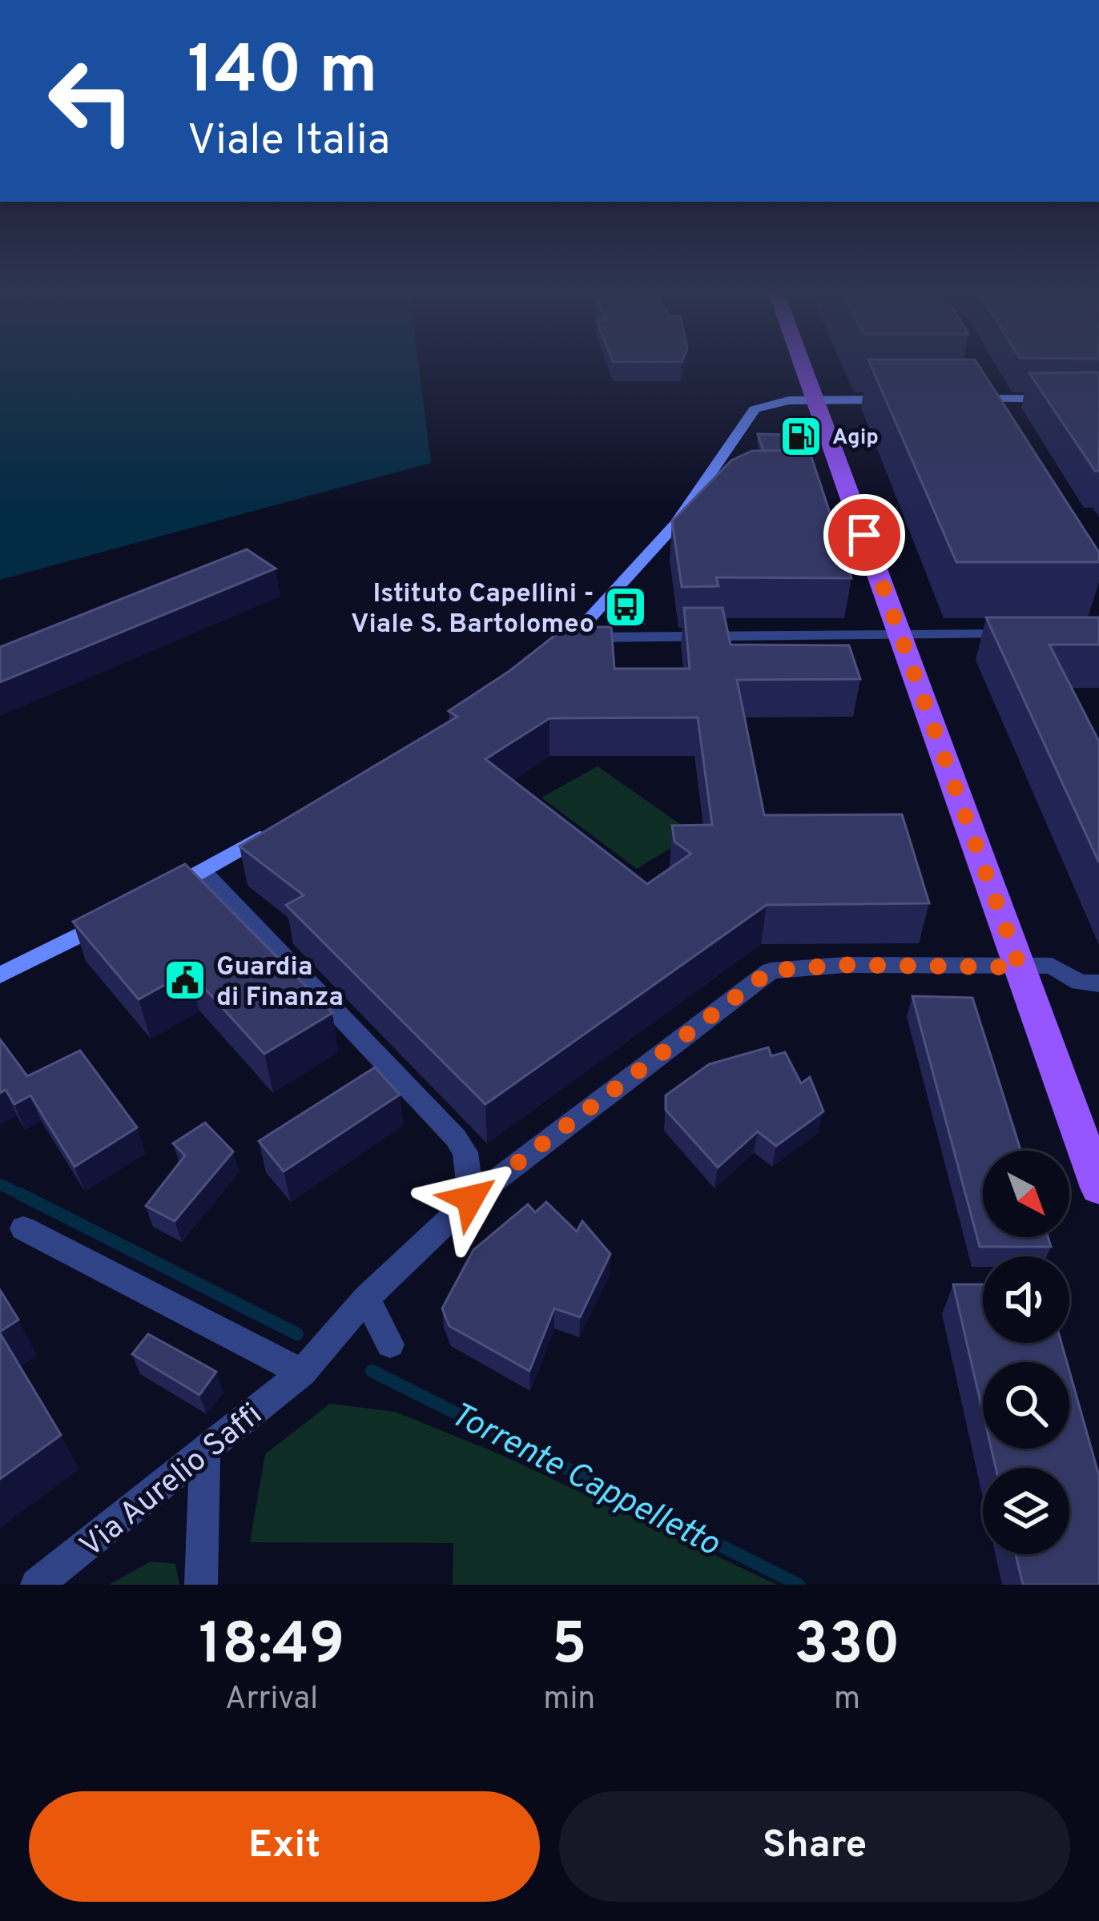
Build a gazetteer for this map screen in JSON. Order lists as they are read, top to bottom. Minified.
{"streets":{"street":["Via Aurelio Saffi"]},"water":["Torrente Cappelletto"],"places":{"fuel station":["Agip"],"bus stop":["Istituto Capellini - Viale S. Bartolomeo"],"public building":["Guardia di Finanza"]},"north":"bottom right","page":{"turn":["140 m","Viale Italia"],"eta":["18:49","Arrival","5","min","330","m"],"buttons":["Exit","Share"]}}
